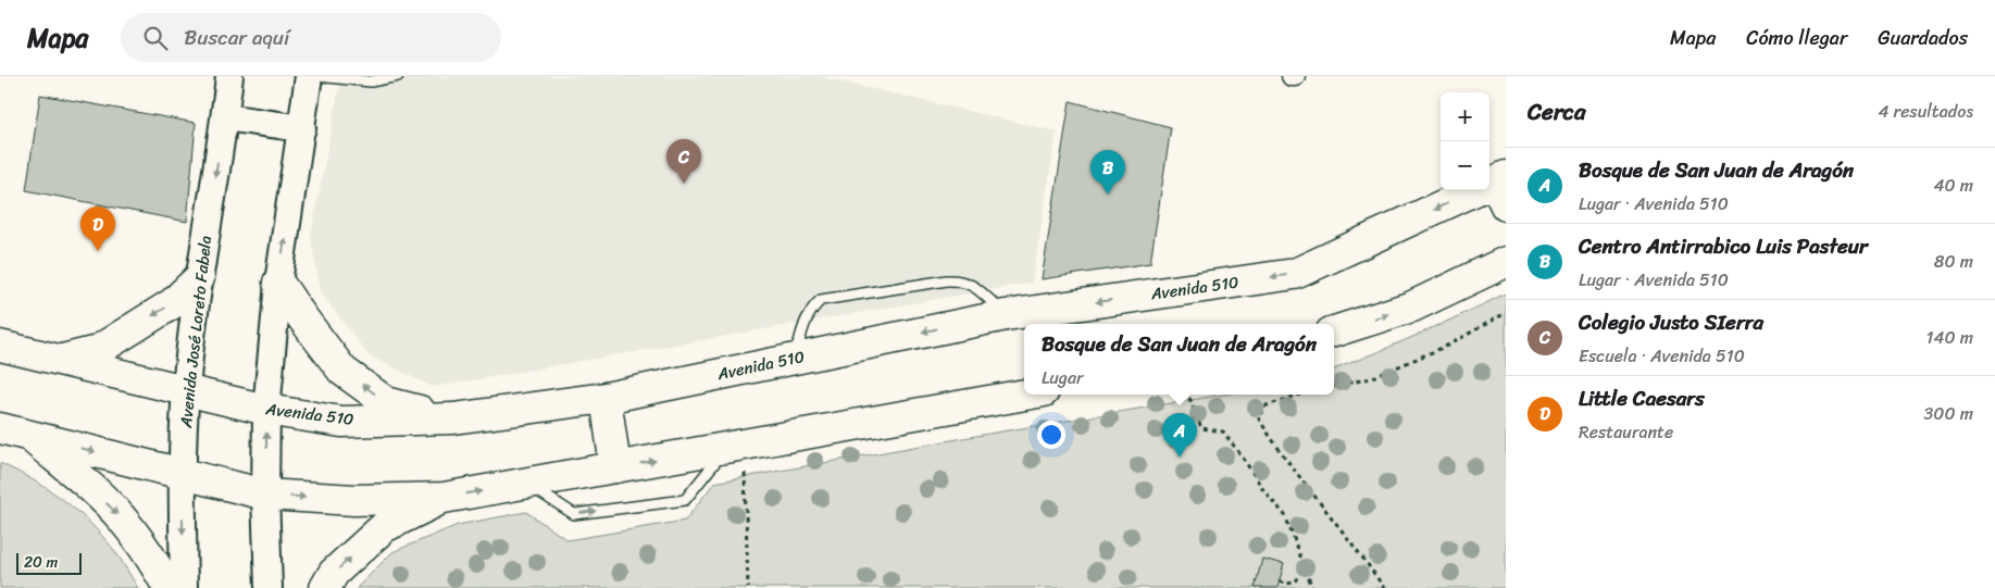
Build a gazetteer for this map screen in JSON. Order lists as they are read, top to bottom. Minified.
{"streets":{"main road":["Avenida 510","Avenida José Loreto Fabela"]},"crossings":[["Avenida 510","Avenida José Loreto Fabela"]],"scale_bar":"20 m","page":{"header":"Mapa","search":"Buscar aquí","nav":["Mapa","Cómo llegar","Guardados"],"heading":["Cerca","4 resultados"],"map_buttons":["+","−"],"pins":["C","B","D","A"],"list":[{"mark":"A","name":"Bosque de San Juan de Aragón","note":"Lugar · Avenida 510","value":"40 m"},{"mark":"B","name":"Centro Antirrabico Luis Pasteur","note":"Lugar · Avenida 510","value":"80 m"},{"mark":"C","name":"Colegio Justo SIerra","note":"Escuela · Avenida 510","value":"140 m"},{"mark":"D","name":"Little Caesars","note":"Restaurante","value":"300 m"}],"popup":["Bosque de San Juan de Aragón","Lugar"],"scale":"20 m"}}
